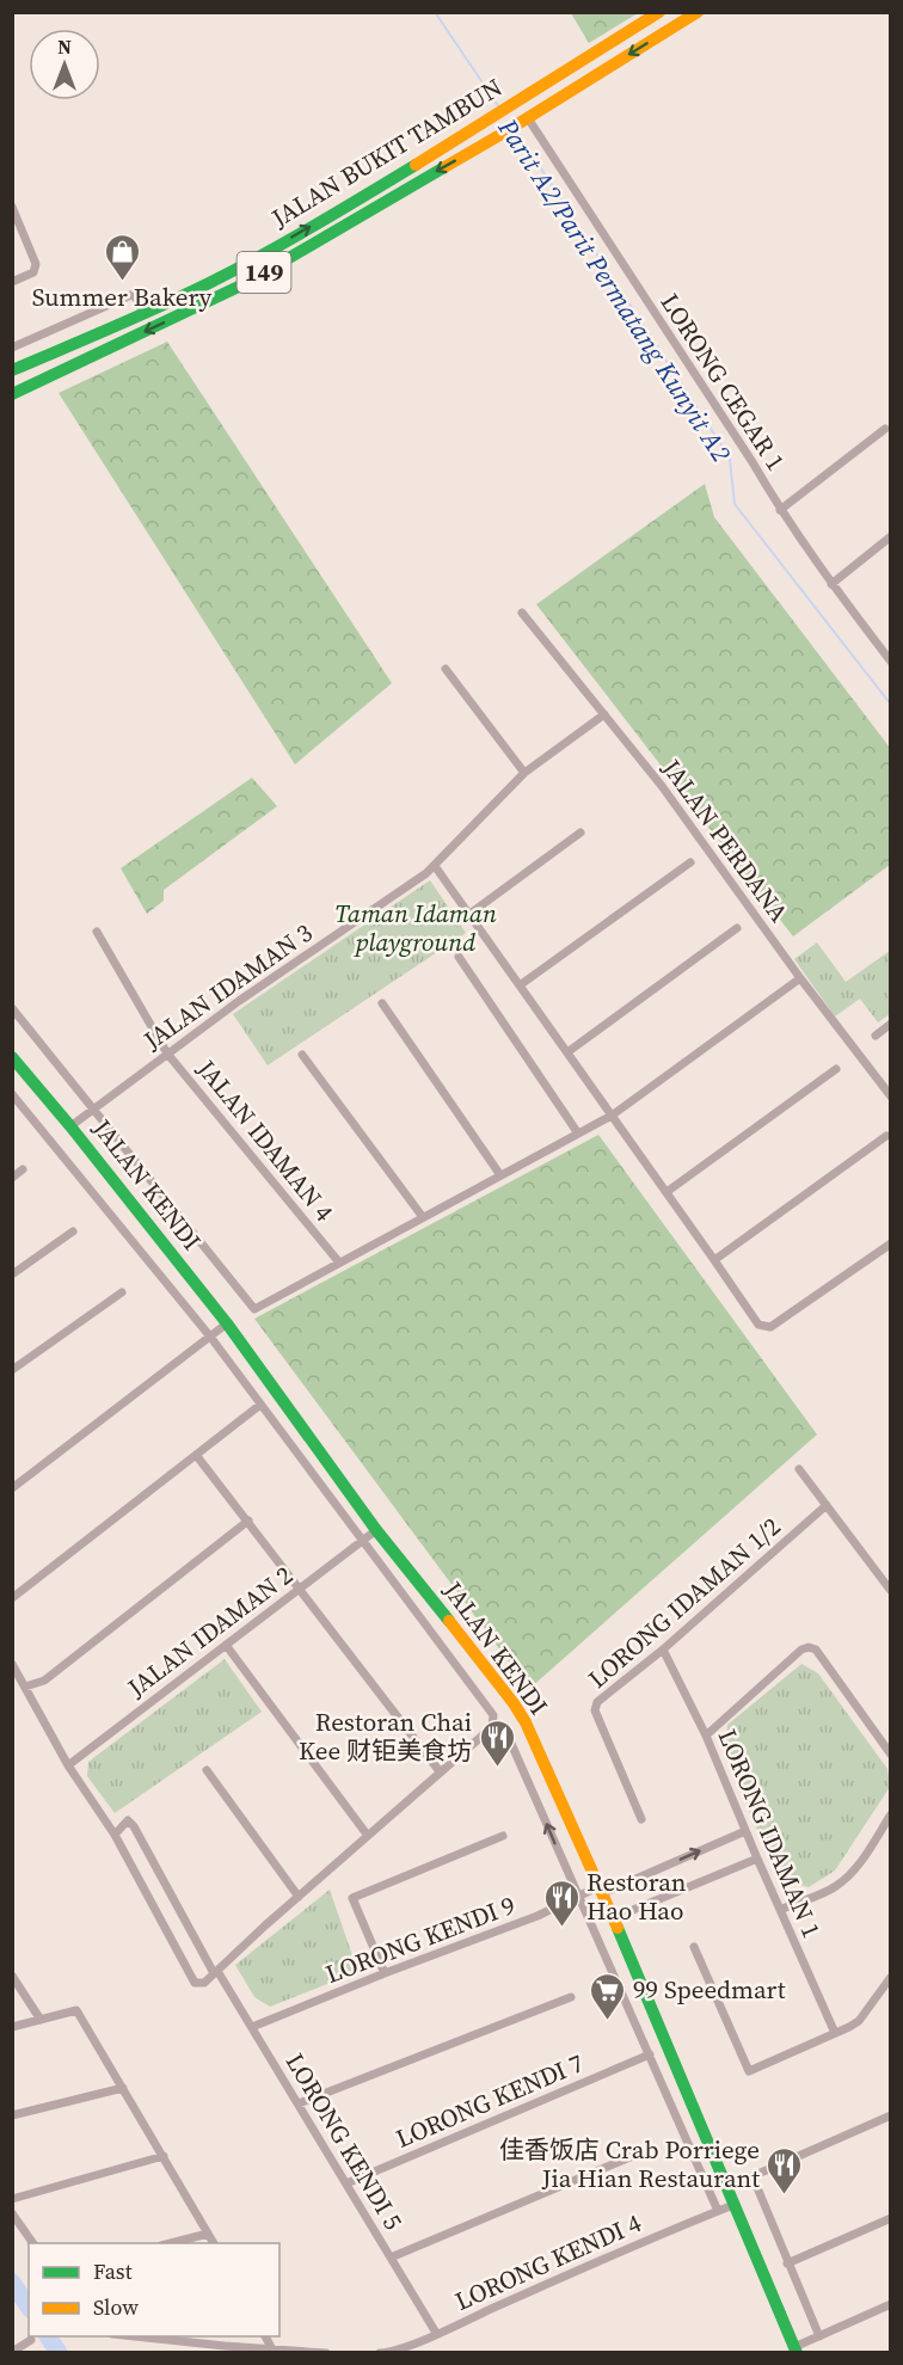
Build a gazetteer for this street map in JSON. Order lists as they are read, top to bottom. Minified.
{"streets":{"main road":["JALAN BUKIT TAMBUN","149","JALAN KENDI"],"street":["LORONG CEGAR 1","JALAN PERDANA","JALAN IDAMAN 3","JALAN IDAMAN 4","LORONG IDAMAN 1/2","JALAN IDAMAN 2","LORONG IDAMAN 1","LORONG KENDI 9","LORONG KENDI 7","LORONG KENDI 5","LORONG KENDI 4"]},"crossings":[["JALAN BUKIT TAMBUN","LORONG CEGAR 1"],["JALAN PERDANA","JALAN IDAMAN 3"],["JALAN IDAMAN 3","JALAN IDAMAN 4"],["JALAN IDAMAN 3","JALAN KENDI"],["JALAN IDAMAN 4","JALAN KENDI"],["JALAN KENDI","JALAN IDAMAN 2"],["JALAN KENDI","LORONG KENDI 9"],["JALAN KENDI","LORONG KENDI 7"],["JALAN KENDI","LORONG KENDI 4"],["LORONG IDAMAN 1/2","LORONG IDAMAN 1"],["LORONG IDAMAN 1","LORONG KENDI 9"],["LORONG KENDI 9","LORONG KENDI 5"],["LORONG KENDI 7","LORONG KENDI 5"],["LORONG KENDI 5","LORONG KENDI 4"]],"water":["Parit A2/Parit Permatang Kunyit A2"],"parks":["Taman Idaman playground"],"places":{"shop":["Summer Bakery"],"restaurant":["Restoran Chai Kee 财钜美食坊","Restoran Hao Hao","佳香饭店 Crab Porriege Jia Hian Restaurant"],"supermarket":["99 Speedmart"]},"legend":["Fast","Slow"],"north":"top"}
